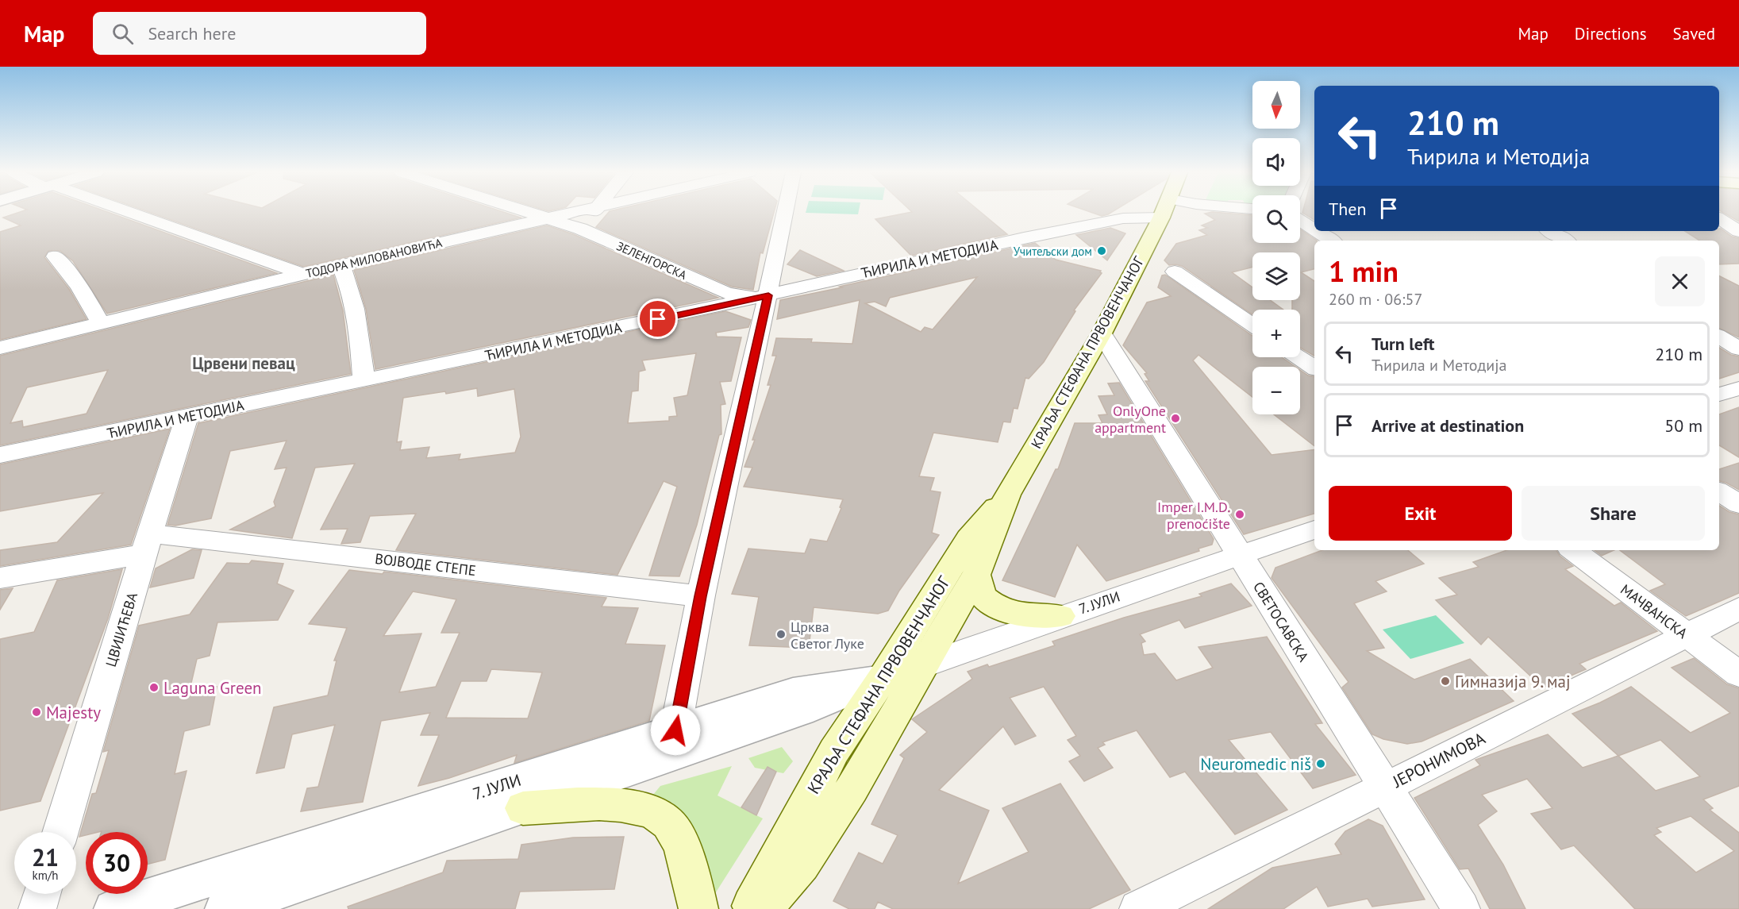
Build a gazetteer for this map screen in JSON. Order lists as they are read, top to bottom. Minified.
{"streets":{"main road":["КРАЉА СТЕФАНА ПРВОВЕНЧАНОГ"],"street":["ТОДОРА МИЛОВАНОВИЋА","ЋИРИЛА И МЕТОДИЈА","ЗЕЛЕНГОРСКА","ВОЈВОДЕ СТЕПЕ","7. ЈУЛИ","МАЧВАНСКА","СВЕТОСАВСКА","ЦВИЈИЋЕВА","ЈЕРОНИМОВА"]},"crossings":[["ТОДОРА МИЛОВАНОВИЋА","ЗЕЛЕНГОРСКА"],["ЋИРИЛА И МЕТОДИЈА","ЗЕЛЕНГОРСКА"],["ЋИРИЛА И МЕТОДИЈА","ЦВИЈИЋЕВА"],["КРАЉА СТЕФАНА ПРВОВЕНЧАНОГ","7. ЈУЛИ"],["КРАЉА СТЕФАНА ПРВОВЕНЧАНОГ","СВЕТОСАВСКА"],["ВОЈВОДЕ СТЕПЕ","ЦВИЈИЋЕВА"],["7. ЈУЛИ","СВЕТОСАВСКА"],["МАЧВАНСКА","ЈЕРОНИМОВА"],["СВЕТОСАВСКА","ЈЕРОНИМОВА"]],"districts":["Црвени певац"],"places":["Учитељски дом","OnlyOne appartment","Imper I.M.D. prenoćište","Црква Светог Луке","Гимназија 9. мај","Laguna Green","Majesty","Neuromedic niš"],"north":"bottom","page":{"header":"Map","search":"Search here","nav":["Map","Directions","Saved"],"map_buttons":["+","−"],"turn":["210 m","Ћирила и Методија"],"then":"Then","heading":["1 min","260 m · 06:57"],"list":[{"name":"Turn left","note":"Ћирила и Методија","value":"210 m"},{"name":"Arrive at destination","value":"50 m"}],"buttons":["Exit","Share"],"speed":"21 km/h","limit":"30"}}
